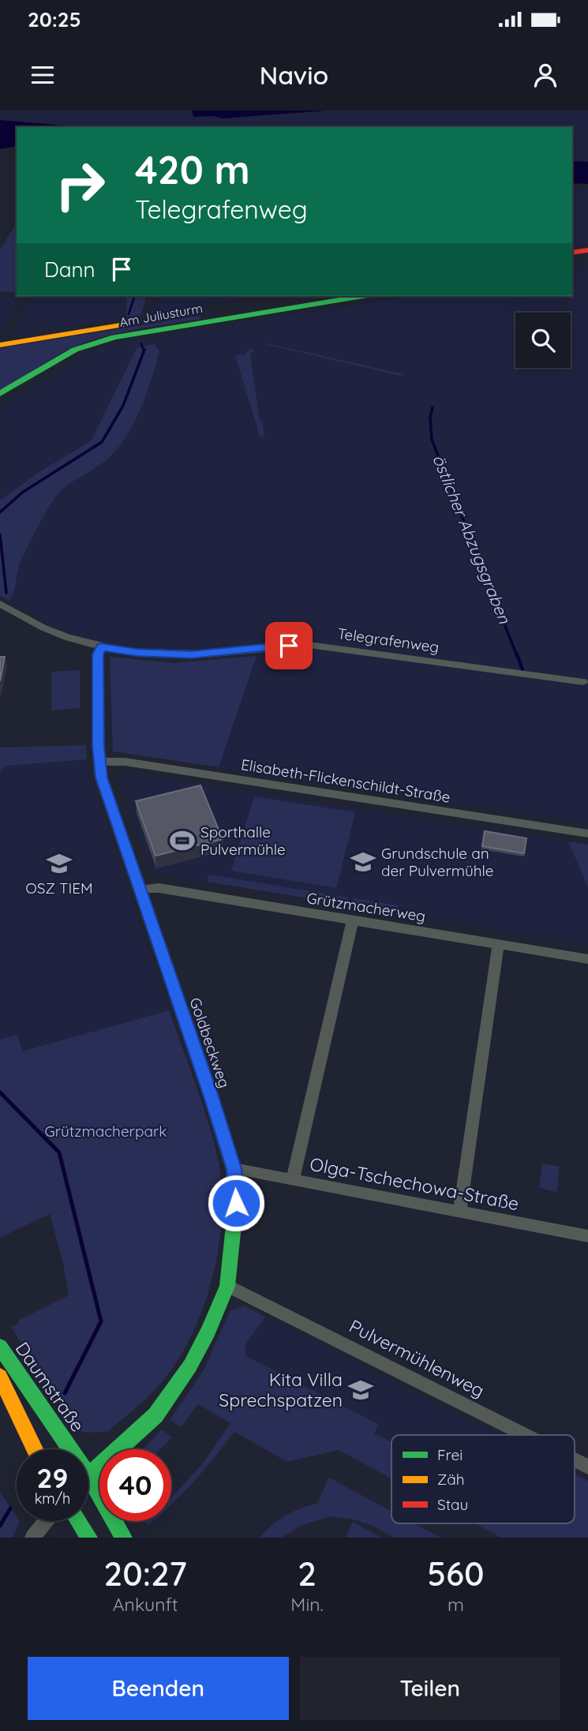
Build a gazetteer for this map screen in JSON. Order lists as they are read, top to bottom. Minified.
{"streets":{"main road":["Am Juliusturm","Goldbeckweg","Daumstraße"],"street":["Telegrafenweg","Elisabeth-Flickenschildt-Straße","Grützmacherweg","Olga-Tschechowa-Straße","Pulvermühlenweg"]},"crossings":[["Telegrafenweg","Goldbeckweg"],["Elisabeth-Flickenschildt-Straße","Goldbeckweg"],["Grützmacherweg","Goldbeckweg"],["Goldbeckweg","Olga-Tschechowa-Straße"],["Goldbeckweg","Pulvermühlenweg"],["Goldbeckweg","Daumstraße"]],"water":["östlicher Abzugsgraben"],"parks":["Grützmacherpark"],"places":{"sports":["Sporthalle Pulvermühle"],"school or university":["Grundschule an der Pulvermühle","OSZ TIEM","Kita Villa Sprechspatzen"]},"legend":["Frei","Zäh","Stau"],"page":{"status":"20:25","header":"Navio","turn":["420 m","Telegrafenweg"],"then":"Dann","speed":"29 km/h","limit":"40","eta":["20:27","Ankunft","2","Min.","560","m"],"buttons":["Beenden","Teilen"]}}
